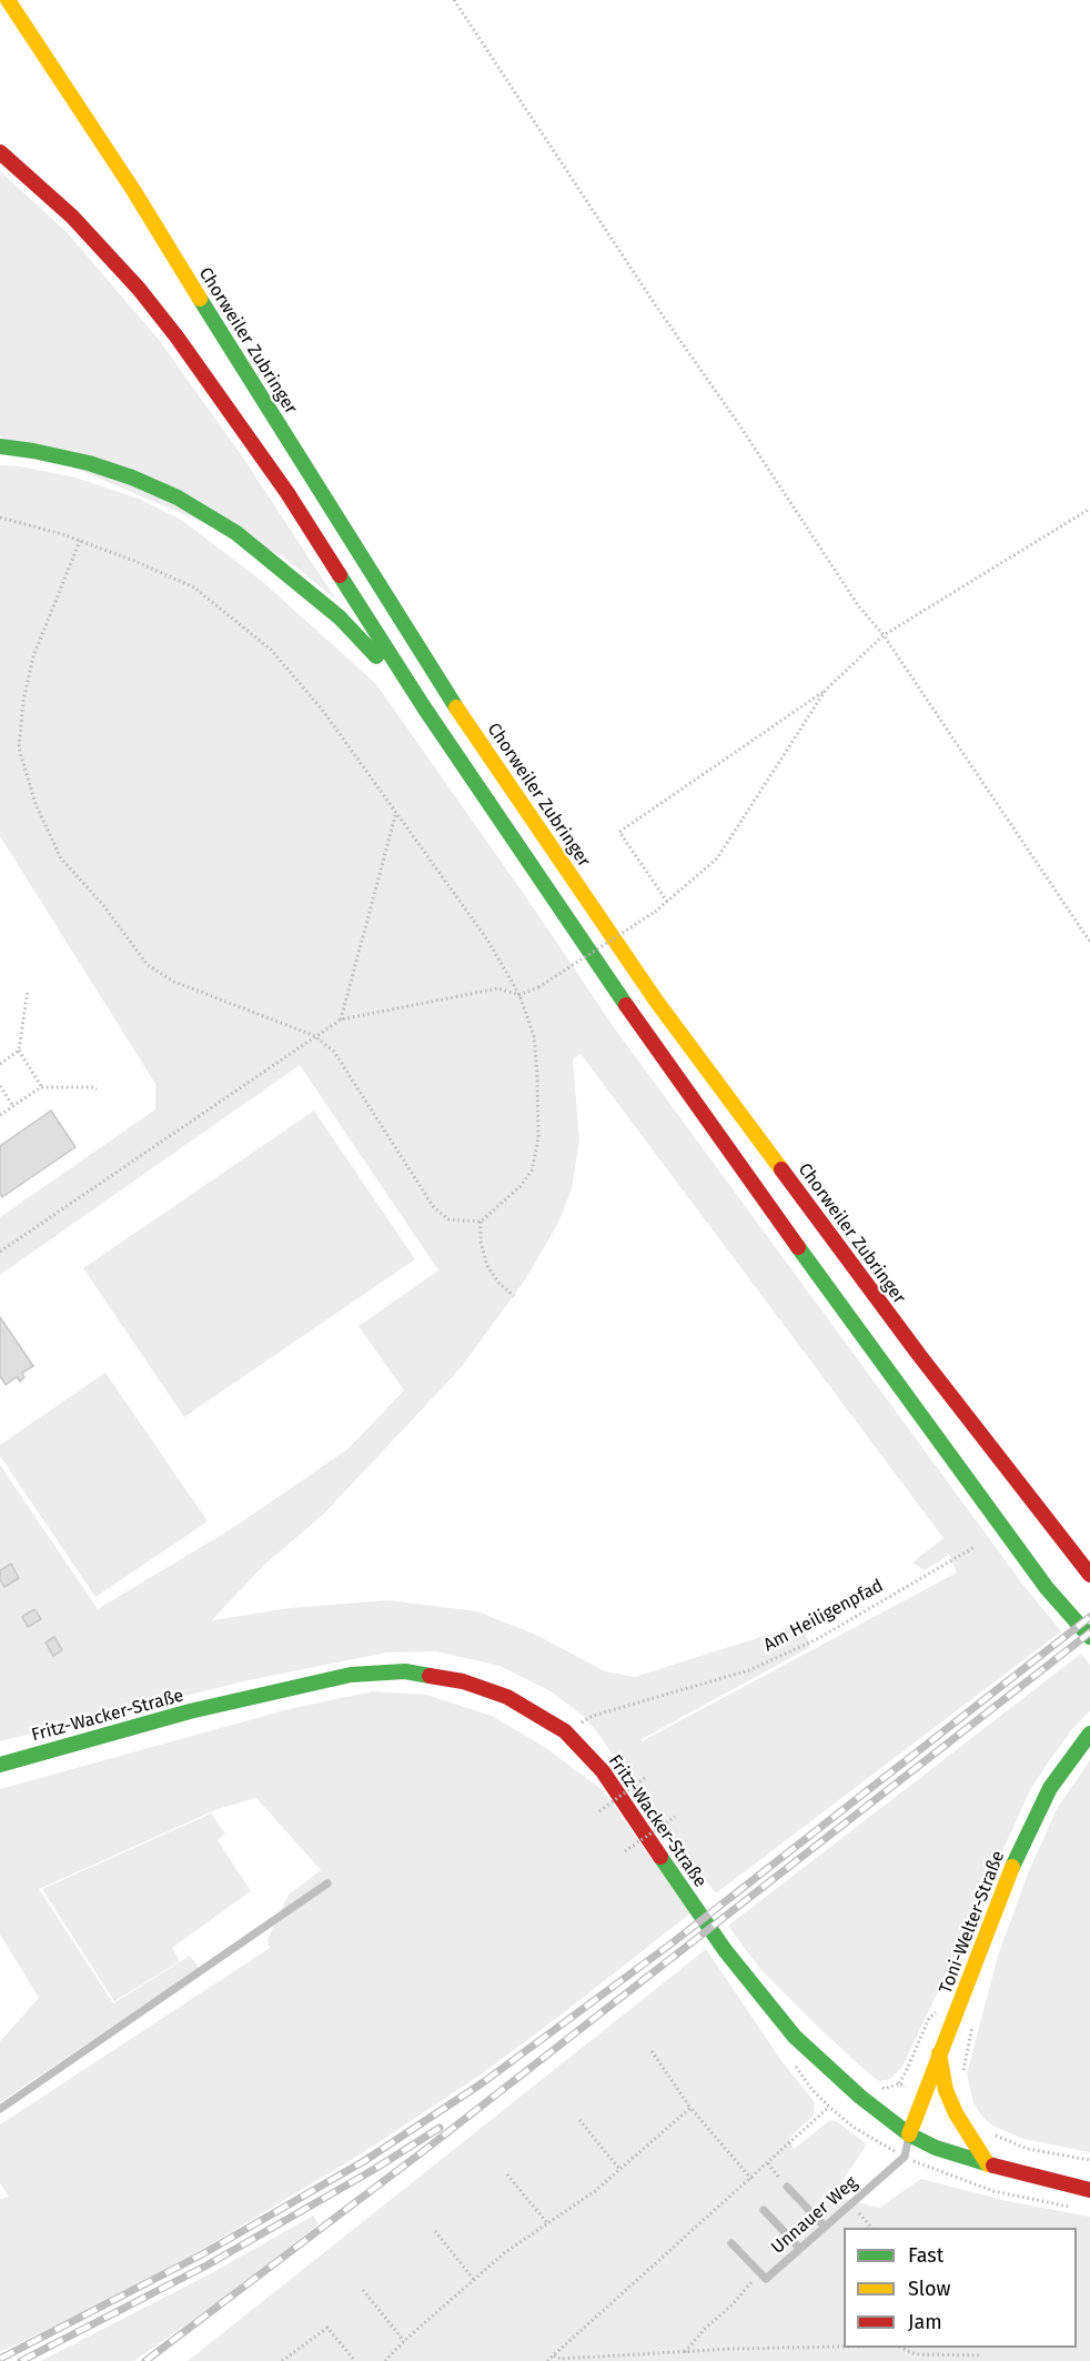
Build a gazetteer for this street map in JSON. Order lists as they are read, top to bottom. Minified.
{"streets":{"main road":["Chorweiler Zubringer","Fritz-Wacker-Straße","Toni-Welter-Straße"],"lane":["Unnauer Weg"],"path":["Am Heiligenpfad"]},"crossings":[["Am Heiligenpfad","Fritz-Wacker-Straße"],["Fritz-Wacker-Straße","Toni-Welter-Straße"],["Fritz-Wacker-Straße","Unnauer Weg"],["Toni-Welter-Straße","Unnauer Weg"]],"legend":["Fast","Slow","Jam"]}
